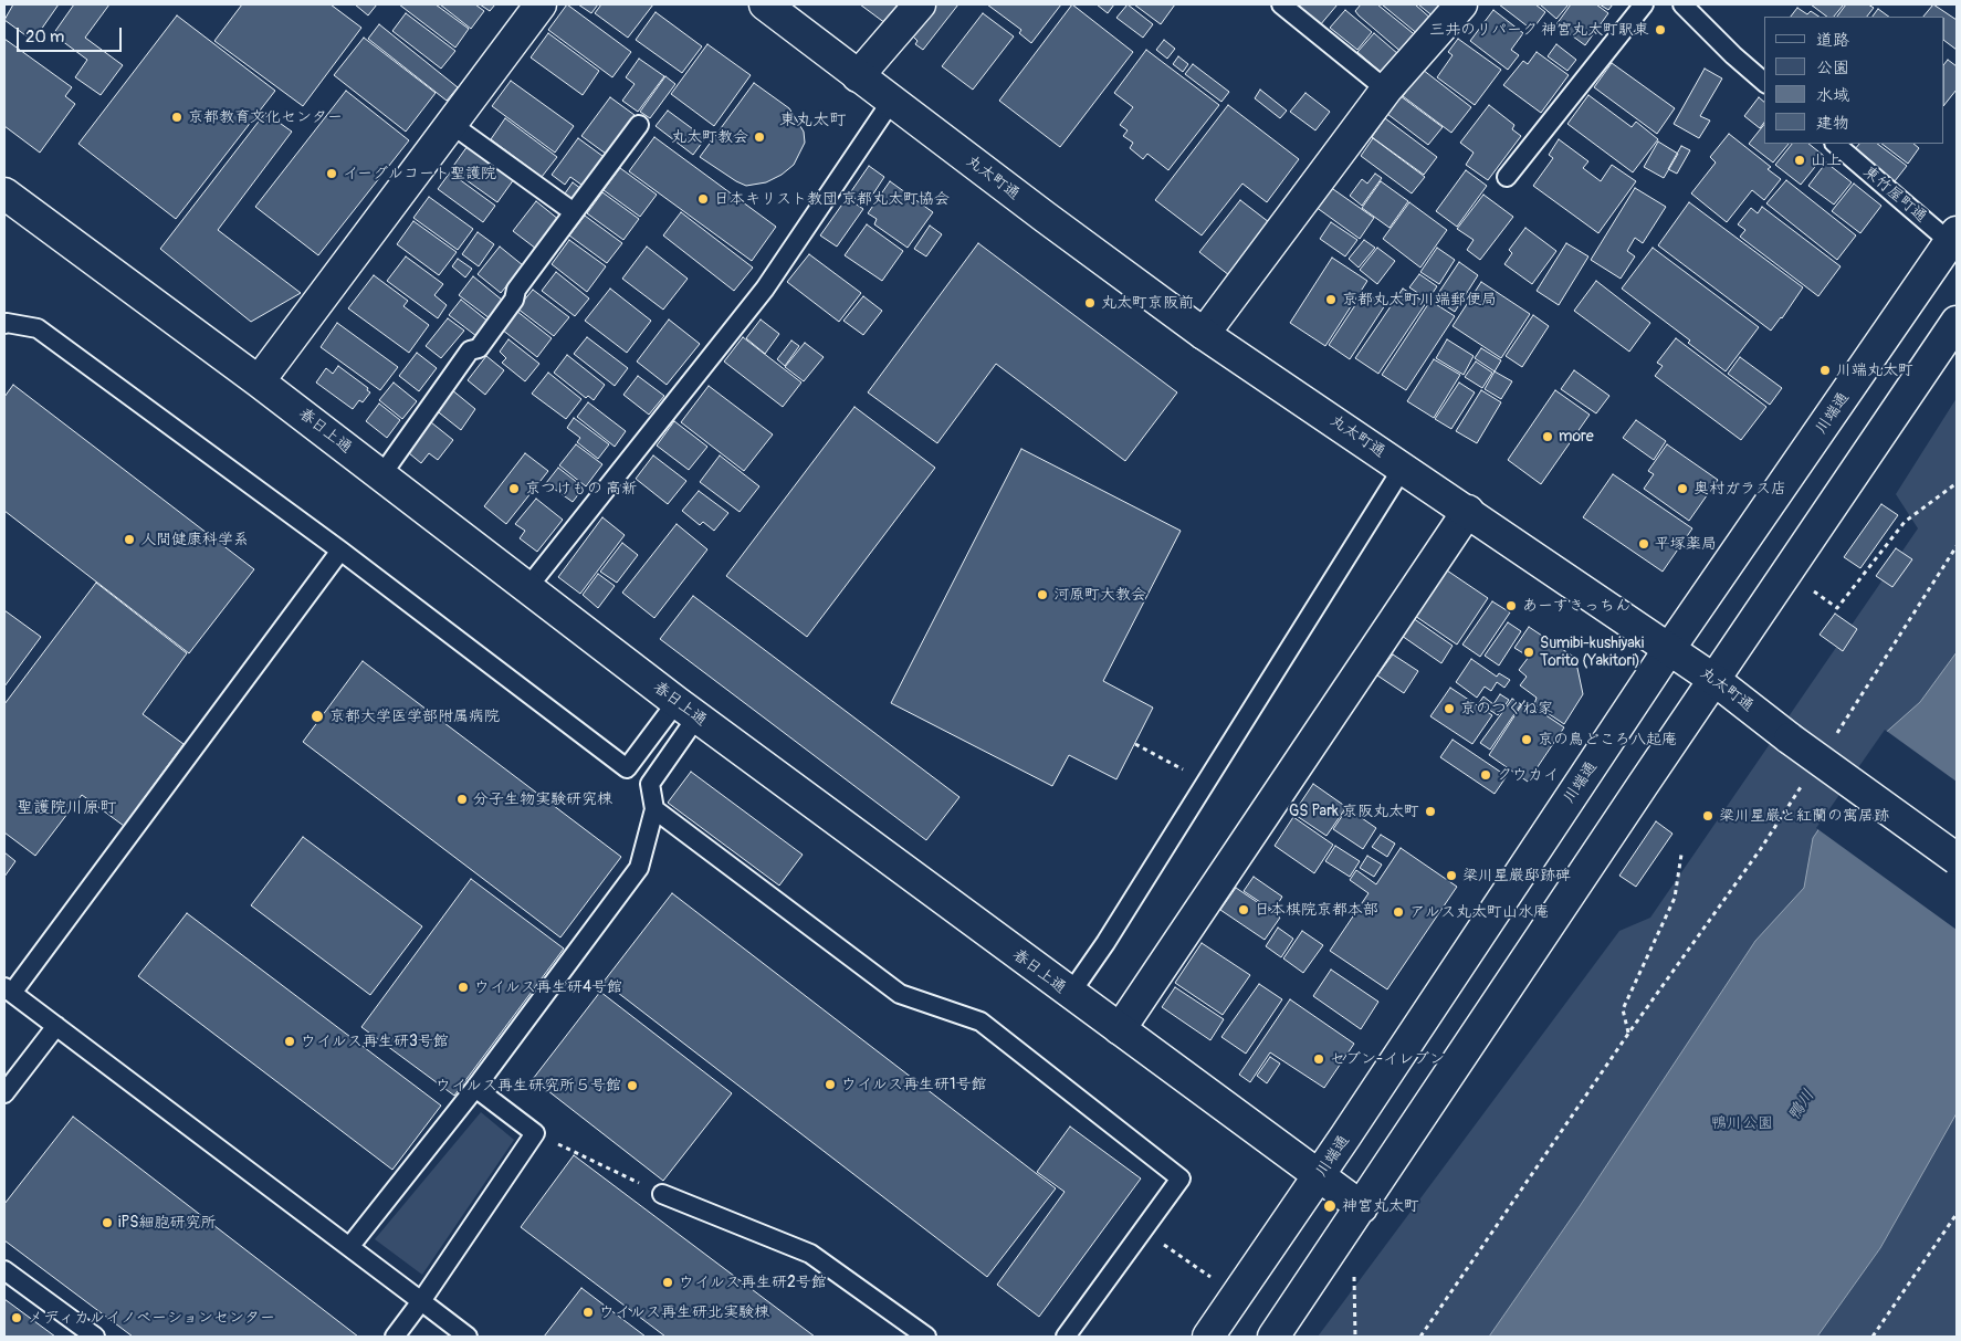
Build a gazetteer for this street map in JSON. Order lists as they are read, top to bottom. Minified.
{"streets":{"street":["丸太町通","川端通","春日上通"],"lane":["東竹屋町通"]},"crossings":[["丸太町通","川端通"],["東竹屋町通","川端通"],["川端通","春日上通"]],"districts":["東丸太町","聖護院川原町"],"water":["鴨川"],"parks":["鴨川公園"],"places":["三井のリパーク 神宮丸太町駅東","京都教育文化センター","丸太町教会","山上","イーグルコート聖護院","日本キリスト教団 京都丸太町協会","京都丸太町川端郵便局","丸太町京阪前","川端丸太町","more","京つけもの 高新","奥村ガラス店","人間健康科学系","平塚薬局","河原町大教会","あーすきっちん","Sumibi-kushiyaki Torito (Yakitori)","京のつくね家","京都大学医学部附属病院","京の鳥どころ八起庵","クウカイ","分子生物実験研究棟","GS Park 京阪丸太町","梁川星巌と紅蘭の寓居跡","梁川星巌邸跡碑","日本棋院京都本部","アルス丸太町山水庵","ウイルス再生研4号館","ウイルス再生研3号館","セブン-イレブン","ウイルス再生研1号館","ウイルス再生研究所５号館","神宮丸太町","iPS細胞研究所","ウイルス再生研2号館","ウイルス再生研北実験棟","メディカルイノベーションセンター"],"legend":["道路","公園","水域","建物"],"scale_bar":"20 m"}
